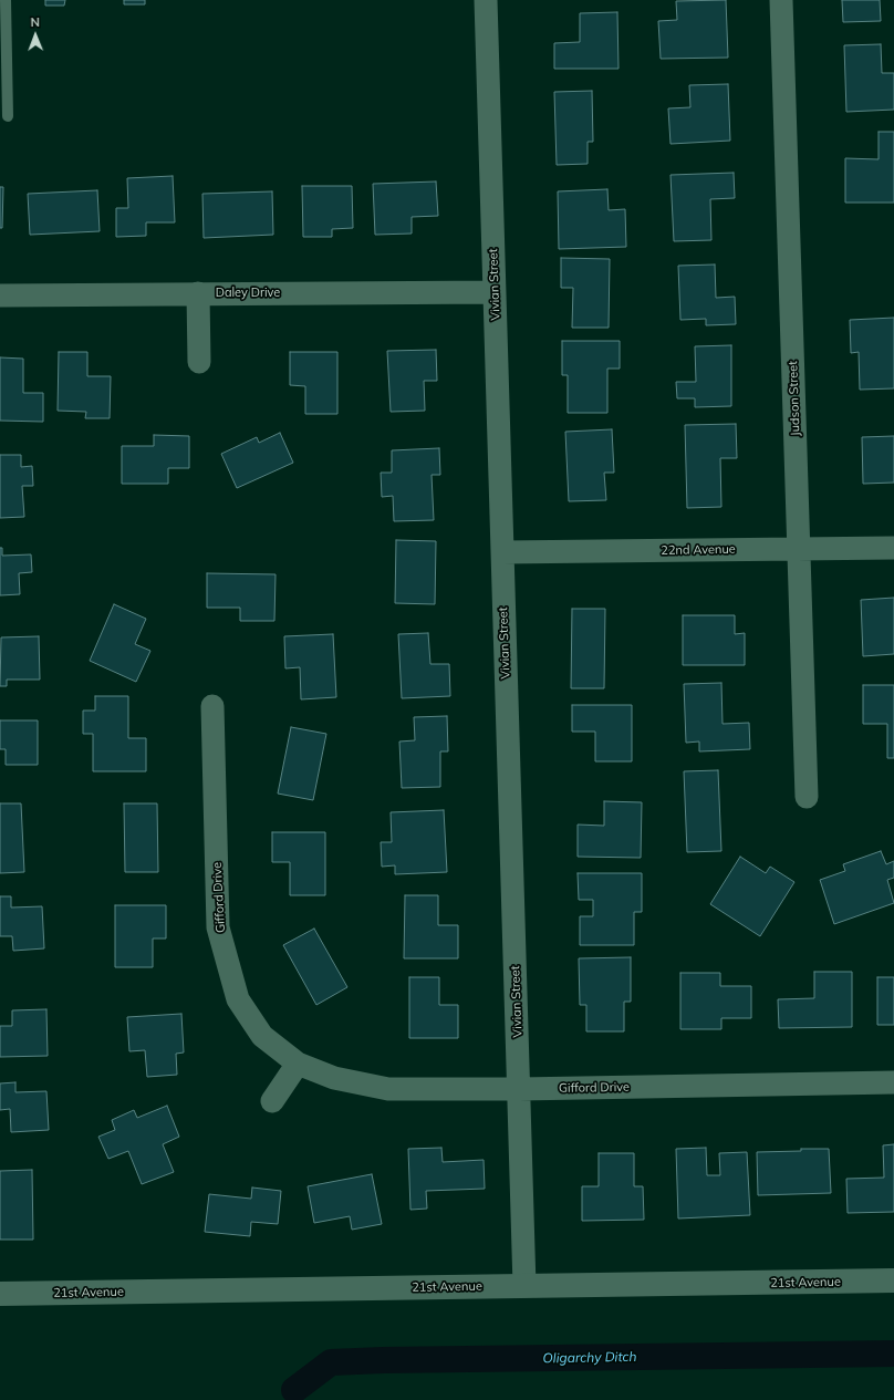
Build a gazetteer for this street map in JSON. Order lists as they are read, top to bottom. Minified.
{"streets":{"street":["Vivian Street","Daley Drive","Judson Street","22nd Avenue","Gifford Drive","21st Avenue"]},"crossings":[["Vivian Street","Daley Drive"],["Vivian Street","22nd Avenue"],["Vivian Street","Gifford Drive"],["Vivian Street","21st Avenue"],["Judson Street","22nd Avenue"]],"water":["Oligarchy Ditch"],"north":"top"}
